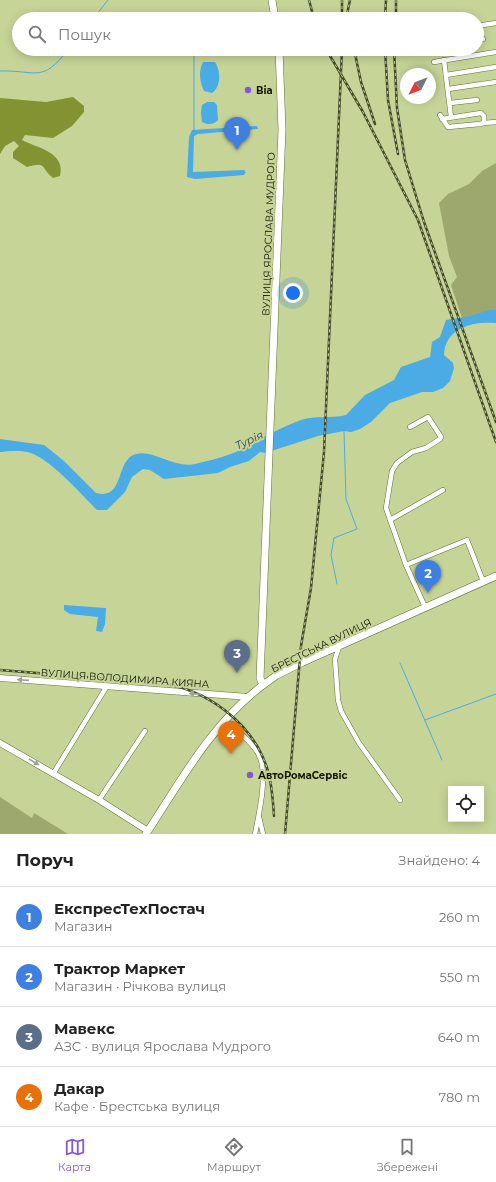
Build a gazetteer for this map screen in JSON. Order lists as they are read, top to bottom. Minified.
{"streets":{"main road":["ВУЛИЦЯ ЯРОСЛАВА МУДРОГО","БРЕСТСЬКА ВУЛИЦЯ","ВУЛИЦЯ ВОЛОДИМИРА КИЯНА"]},"crossings":[["ВУЛИЦЯ ЯРОСЛАВА МУДРОГО","БРЕСТСЬКА ВУЛИЦЯ"],["БРЕСТСЬКА ВУЛИЦЯ","ВУЛИЦЯ ВОЛОДИМИРА КИЯНА"]],"one_way":["ВУЛИЦЯ ВОЛОДИМИРА КИЯНА"],"water":["Турія"],"places":["Віа","АвтоРомаСервіс"],"north":"bottom left","page":{"search":"Пошук","pins":["1","2","3","4"],"heading":["Поруч","Знайдено: 4"],"list":[{"mark":"1","name":"ЕкспресТехПостач","note":"Магазин","value":"260 m"},{"mark":"2","name":"Трактор Маркет","note":"Магазин · Річкова вулиця","value":"550 m"},{"mark":"3","name":"Мавекс","note":"АЗС · вулиця Ярослава Мудрого","value":"640 m"},{"mark":"4","name":"Дакар","note":"Кафе · Брестська вулиця","value":"780 m"}],"nav":["Карта","Маршрут","Збережені"]}}
